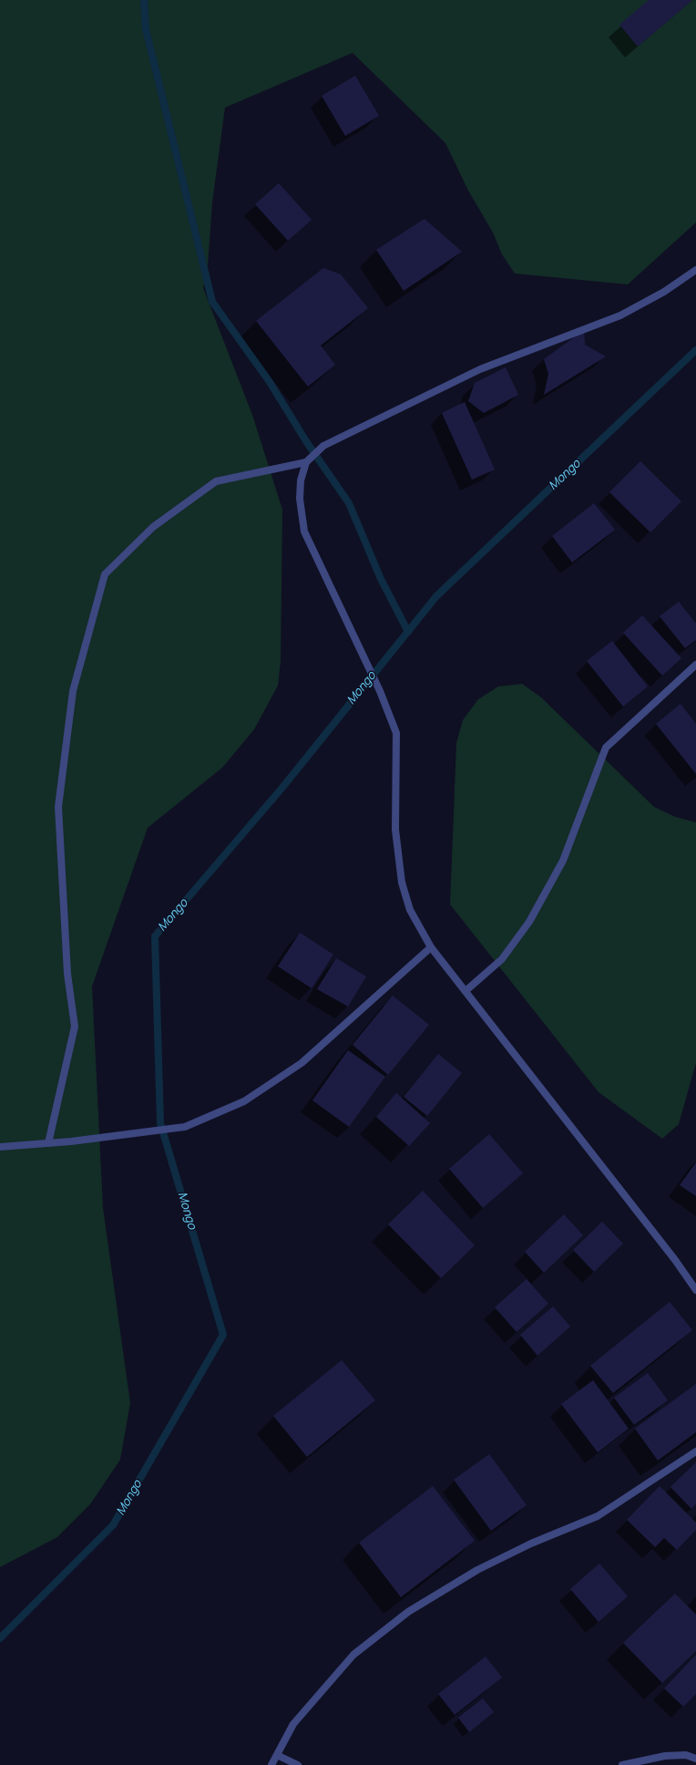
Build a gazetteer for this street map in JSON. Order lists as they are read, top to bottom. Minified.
{"water":["Mongo"]}
